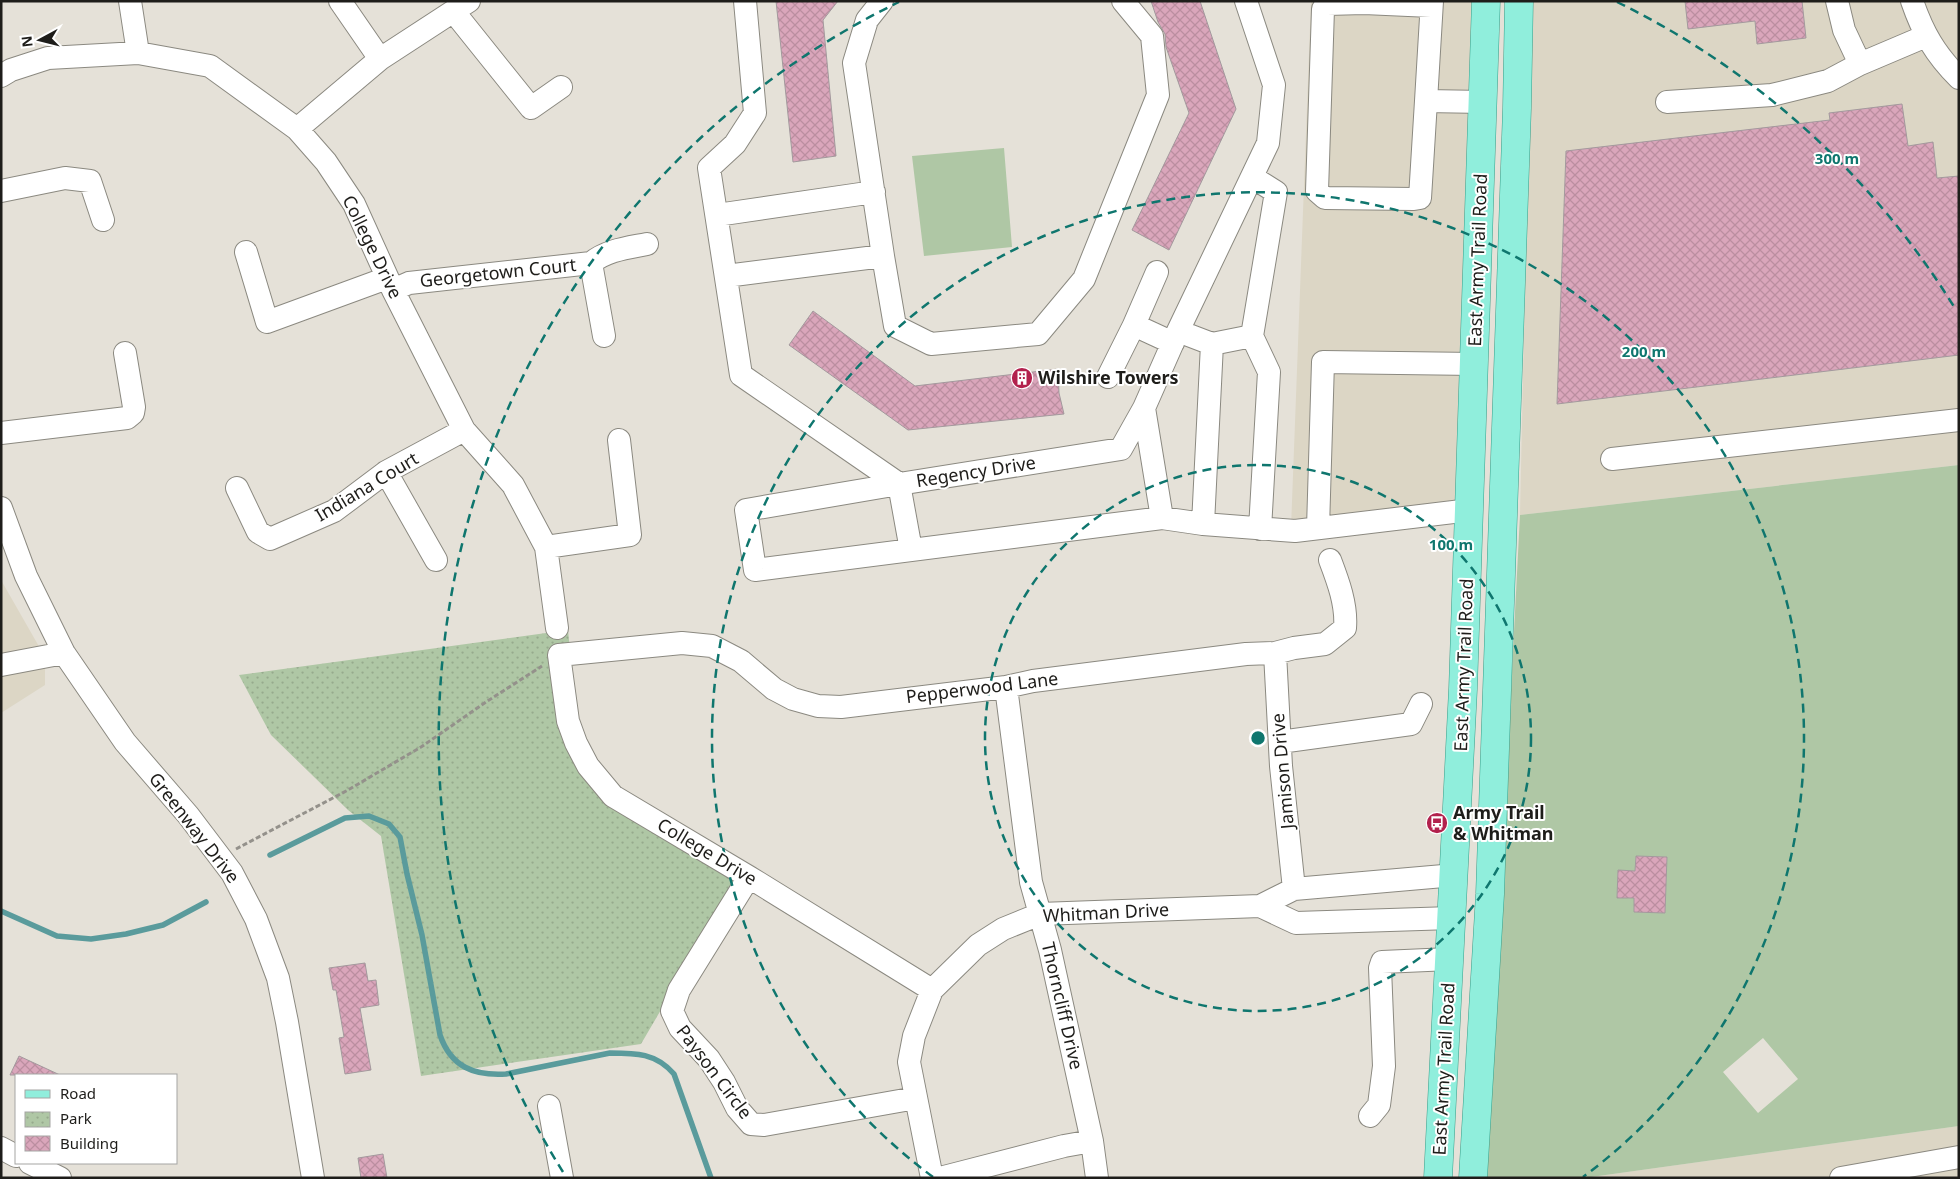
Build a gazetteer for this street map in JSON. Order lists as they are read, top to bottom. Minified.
{"streets":{"main road":["East Army Trail Road"],"street":["College Drive","Georgetown Court","Regency Drive","Indiana Court","Pepperwood Lane","Jamison Drive","Greenway Drive","Whitman Drive","Thorncliff Drive","Payson Circle"]},"crossings":[["College Drive","Georgetown Court"],["College Drive","Indiana Court"],["College Drive","Pepperwood Lane"],["College Drive","Whitman Drive"],["College Drive","Payson Circle"],["East Army Trail Road","Whitman Drive"],["Pepperwood Lane","Jamison Drive"],["Pepperwood Lane","Thorncliff Drive"],["Jamison Drive","Whitman Drive"],["Whitman Drive","Thorncliff Drive"],["Whitman Drive","Payson Circle"]],"places":{"building":["Wilshire Towers"],"bus stop":["Army Trail & Whitman"]},"legend":["Road","Park","Building"],"north":"left","rings":["300 m","200 m","100 m"]}
